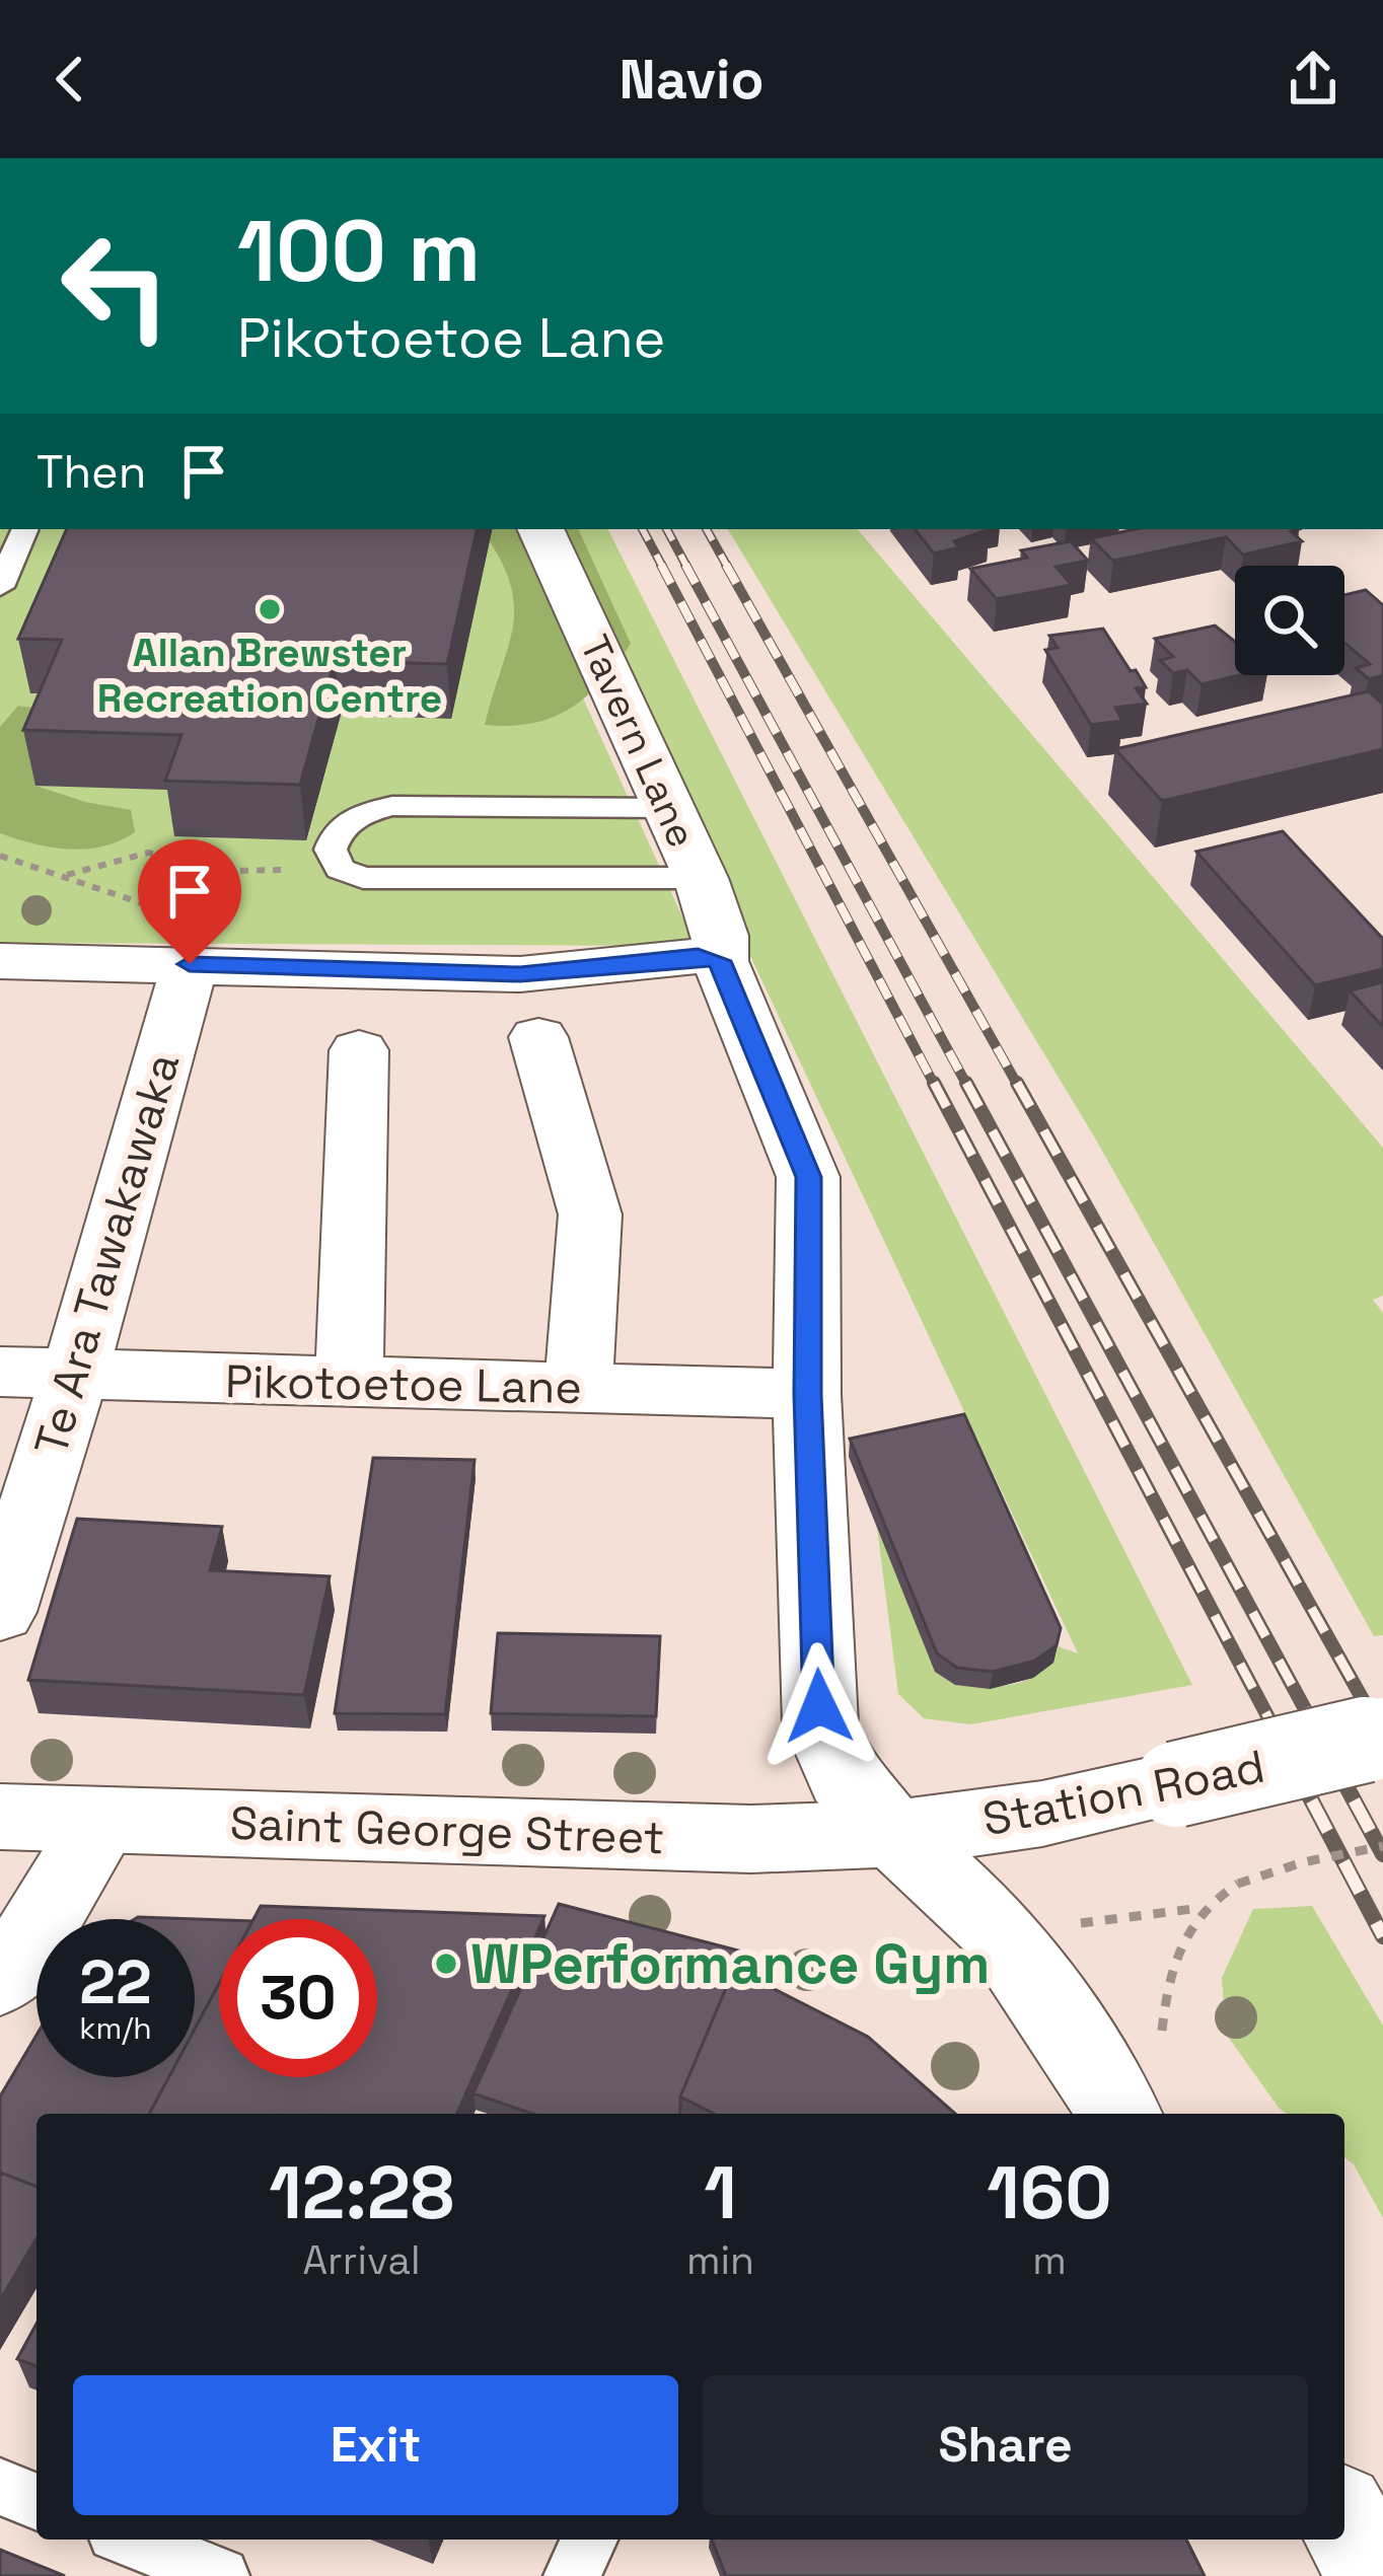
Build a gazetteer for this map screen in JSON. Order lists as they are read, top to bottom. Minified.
{"streets":{"street":["Tavern Lane","Te Ara Tawakawaka","Pikotoetoe Lane","Station Road","Saint George Street"]},"crossings":[["Te Ara Tawakawaka","Pikotoetoe Lane"],["Station Road","Saint George Street"]],"places":["Allan Brewster Recreation Centre","WPerformance Gym"],"page":{"header":"Navio","turn":["100 m","Pikotoetoe Lane"],"then":"Then","speed":"22 km/h","limit":"30","eta":["12:28","Arrival","1","min","160","m"],"buttons":["Exit","Share"]}}
